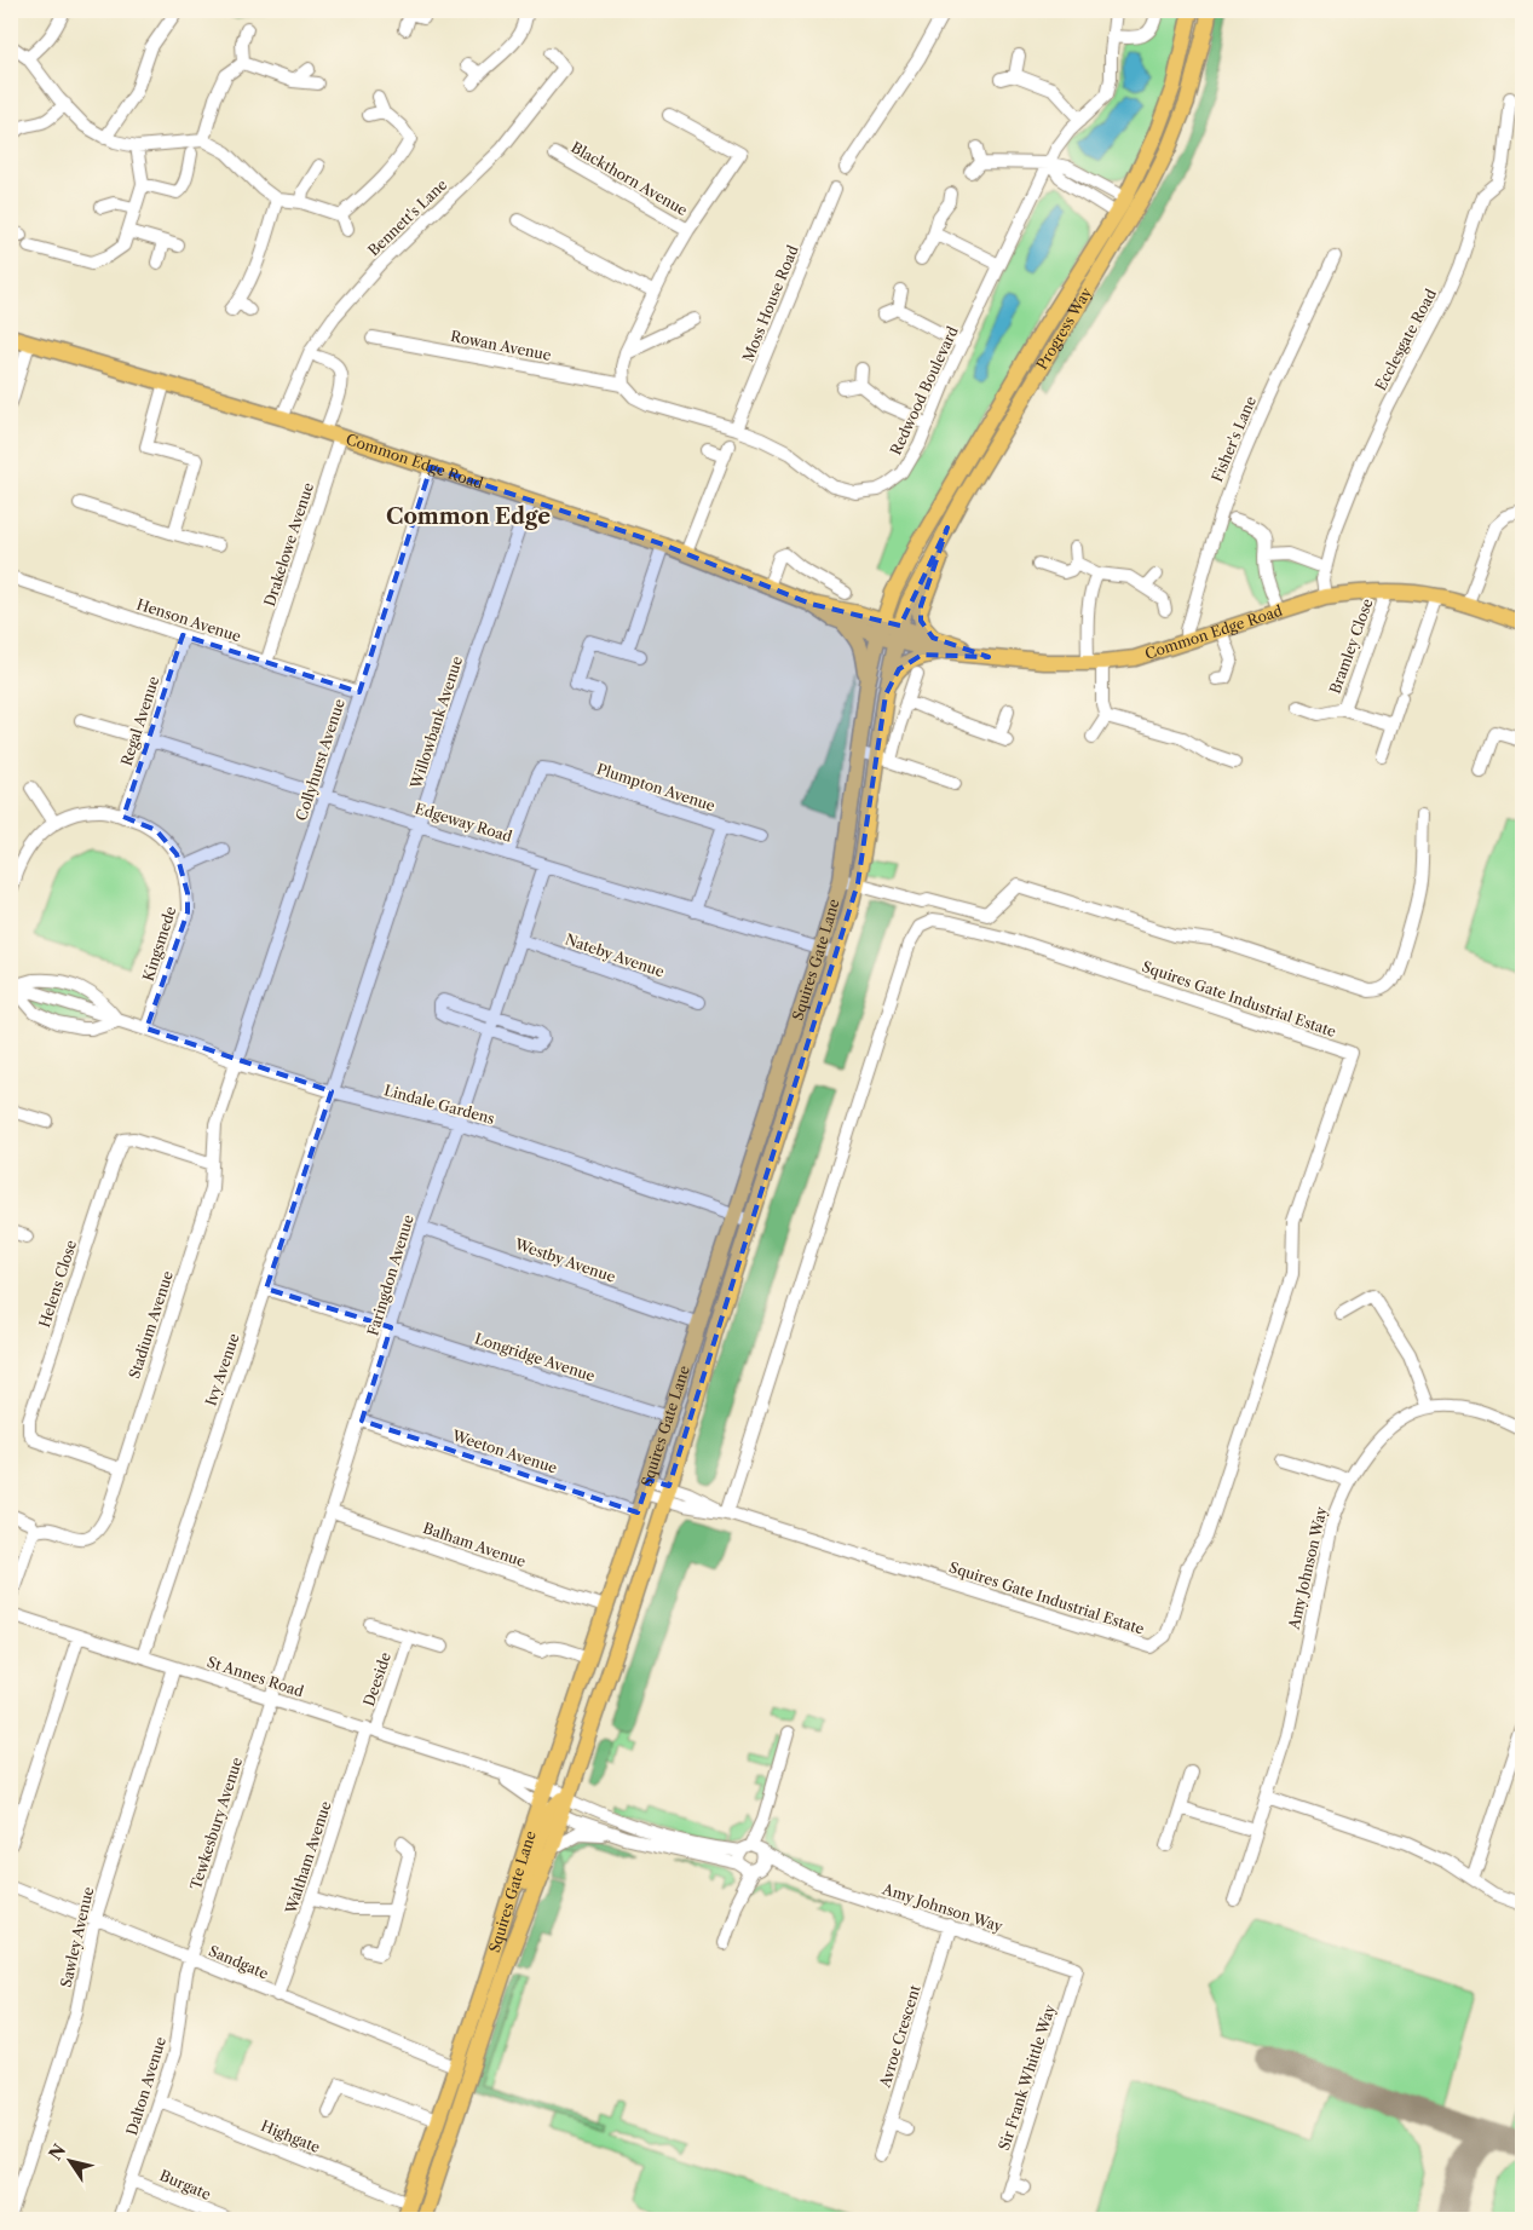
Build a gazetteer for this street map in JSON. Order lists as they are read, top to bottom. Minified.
{"streets":{"main road":["Progress Way","Common Edge Road","Squires Gate Lane"],"street":["Blackthorn Avenue","Bennett's Lane","Moss House Road","Ecclesgate Road","Rowan Avenue","Redwood Boulevard","Fisher's Lane","Drakelowe Avenue","Henson Avenue","Bramley Close","Regal Avenue","Willowbank Avenue","Collyhurst Avenue","Plumpton Avenue","Edgeway Road","Kingsmede","Nateby Avenue","Squires Gate Industrial Estate","Lindale Gardens","Westby Avenue","Faringdon Avenue","Helens Close","Stadium Avenue","Longridge Avenue","Ivy Avenue","Weeton Avenue","Balham Avenue","Amy Johnson Way","St Annes Road","Deeside","Tewkesbury Avenue","Waltham Avenue","Sawley Avenue","Sandgate","Avroe Crescent","Sir Frank Whittle Way","Dalton Avenue","Highgate","Burgate"]},"crossings":[["Bennett's Lane","Common Edge Road"],["Moss House Road","Redwood Boulevard"],["Progress Way","Common Edge Road"],["Progress Way","Squires Gate Lane"],["Ecclesgate Road","Common Edge Road"],["Rowan Avenue","Redwood Boulevard"],["Fisher's Lane","Common Edge Road"],["Common Edge Road","Drakelowe Avenue"],["Common Edge Road","Bramley Close"],["Common Edge Road","Willowbank Avenue"],["Common Edge Road","Collyhurst Avenue"],["Common Edge Road","Squires Gate Lane"],["Drakelowe Avenue","Henson Avenue"],["Henson Avenue","Regal Avenue"],["Henson Avenue","Collyhurst Avenue"],["Regal Avenue","Edgeway Road"],["Regal Avenue","Kingsmede"],["Willowbank Avenue","Edgeway Road"],["Willowbank Avenue","Lindale Gardens"],["Willowbank Avenue","Ivy Avenue"],["Collyhurst Avenue","Edgeway Road"],["Collyhurst Avenue","Lindale Gardens"],["Collyhurst Avenue","Stadium Avenue"],["Plumpton Avenue","Edgeway Road"],["Edgeway Road","Squires Gate Lane"],["Edgeway Road","Faringdon Avenue"],["Kingsmede","Lindale Gardens"],["Nateby Avenue","Faringdon Avenue"],["Squires Gate Lane","Lindale Gardens"],["Squires Gate Lane","Westby Avenue"],["Squires Gate Lane","Longridge Avenue"],["Squires Gate Lane","Weeton Avenue"],["Squires Gate Lane","Balham Avenue"],["Squires Gate Lane","Amy Johnson Way"],["Squires Gate Lane","St Annes Road"],["Squires Gate Lane","Sandgate"],["Squires Gate Lane","Highgate"],["Lindale Gardens","Faringdon Avenue"],["Lindale Gardens","Stadium Avenue"],["Lindale Gardens","Ivy Avenue"],["Westby Avenue","Faringdon Avenue"],["Faringdon Avenue","Longridge Avenue"],["Faringdon Avenue","Weeton Avenue"],["Faringdon Avenue","Balham Avenue"],["Faringdon Avenue","St Annes Road"],["Faringdon Avenue","Tewkesbury Avenue"],["Helens Close","Stadium Avenue"],["Longridge Avenue","Ivy Avenue"],["Ivy Avenue","St Annes Road"],["Amy Johnson Way","St Annes Road"],["Amy Johnson Way","Avroe Crescent"],["Amy Johnson Way","Sir Frank Whittle Way"],["St Annes Road","Deeside"],["St Annes Road","Tewkesbury Avenue"],["St Annes Road","Waltham Avenue"],["St Annes Road","Sawley Avenue"],["Deeside","Waltham Avenue"],["Tewkesbury Avenue","Sandgate"],["Tewkesbury Avenue","Dalton Avenue"],["Waltham Avenue","Sandgate"],["Sawley Avenue","Sandgate"],["Sandgate","Dalton Avenue"],["Dalton Avenue","Highgate"],["Dalton Avenue","Burgate"]],"districts":["Common Edge"],"north":"top left"}
